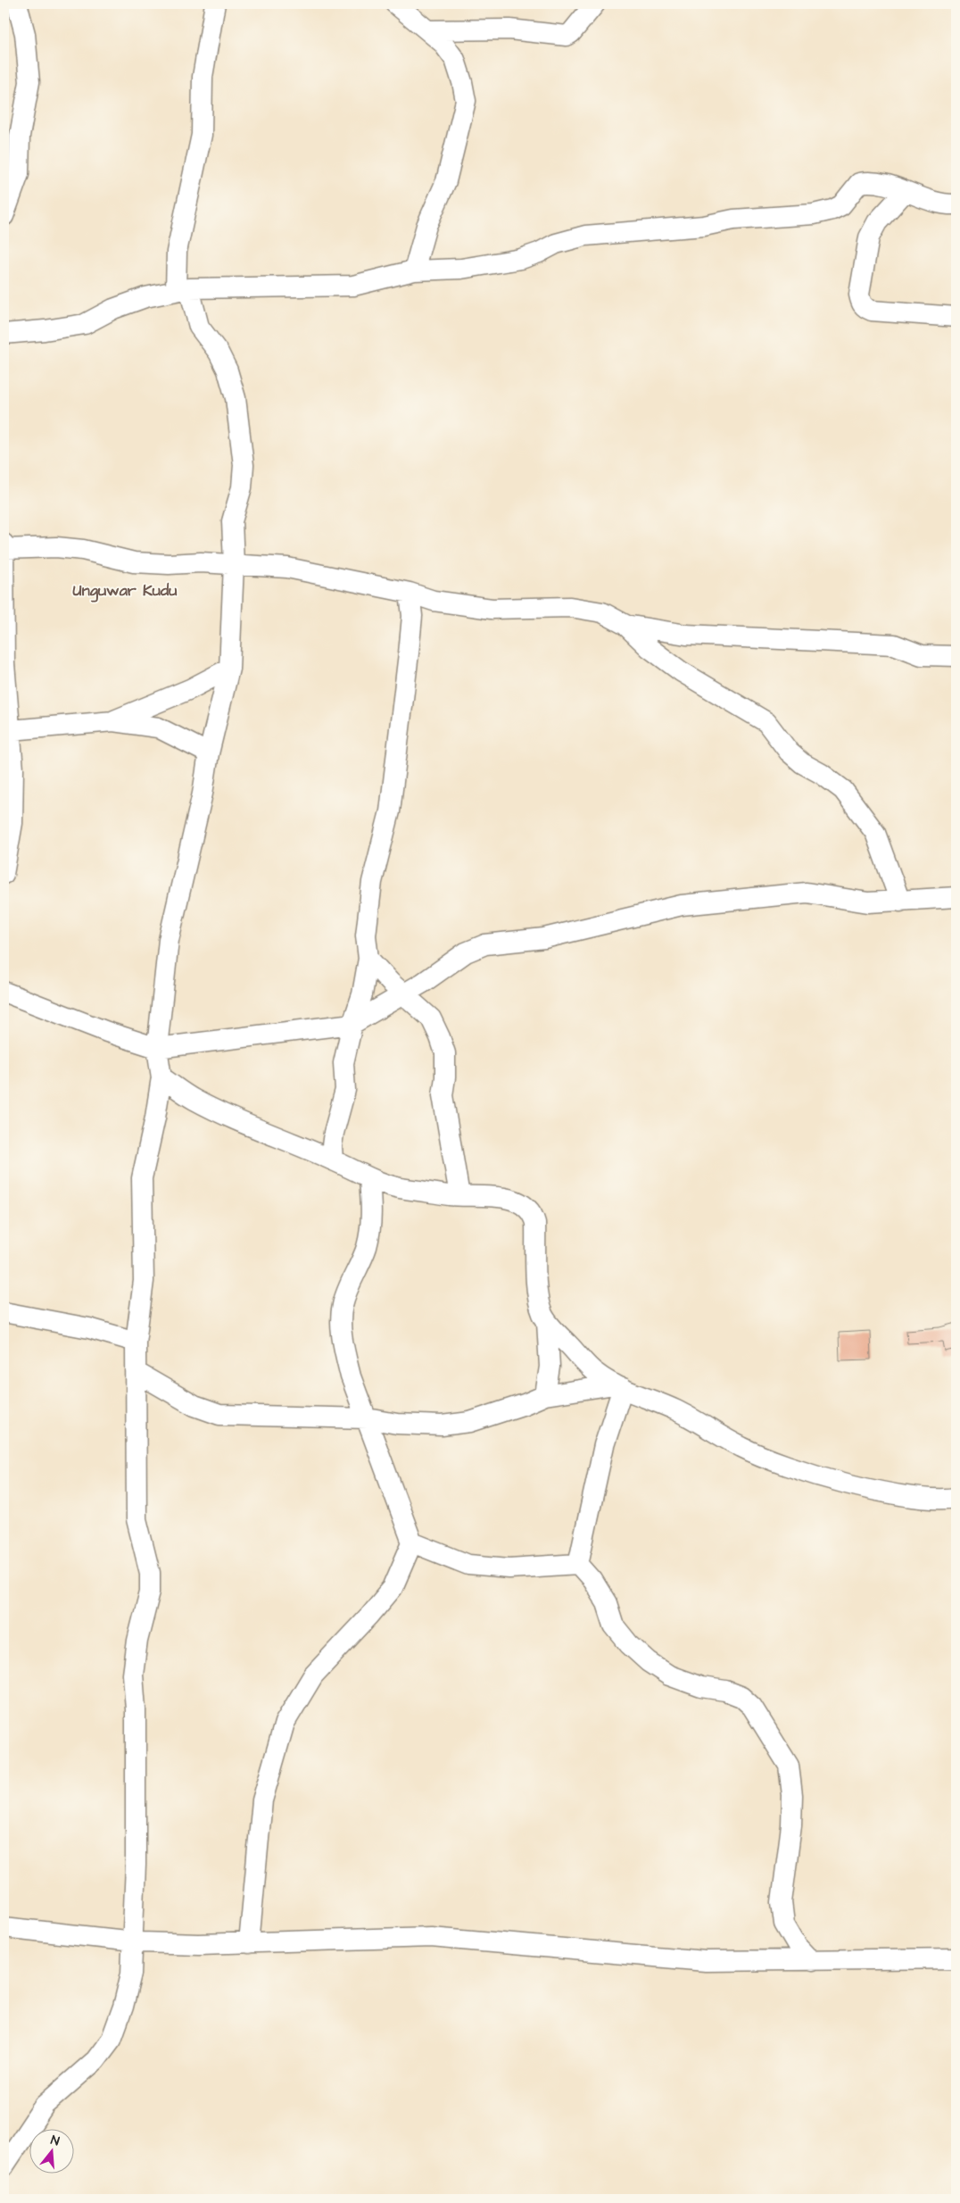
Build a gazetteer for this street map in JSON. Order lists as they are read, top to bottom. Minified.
{"districts":["Unguwar Kudu"],"north":"top"}
